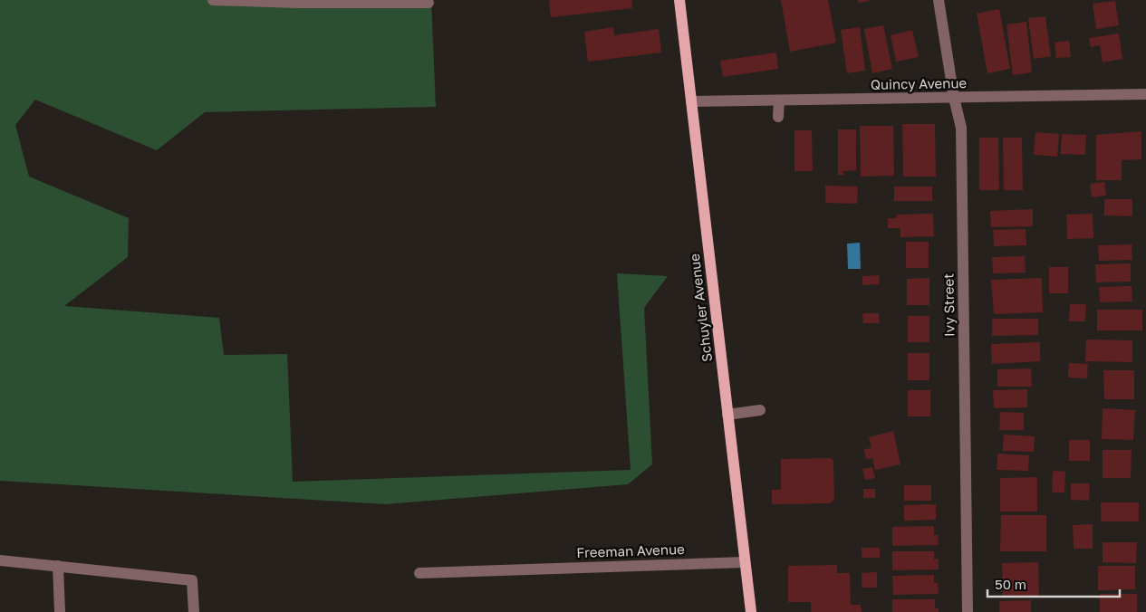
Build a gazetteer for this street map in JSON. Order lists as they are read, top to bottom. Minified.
{"streets":{"main road":["Schuyler Avenue"],"street":["Quincy Avenue","Ivy Street","Freeman Avenue"]},"crossings":[["Quincy Avenue","Ivy Street"],["Quincy Avenue","Schuyler Avenue"],["Schuyler Avenue","Freeman Avenue"]],"scale_bar":"50 m"}
